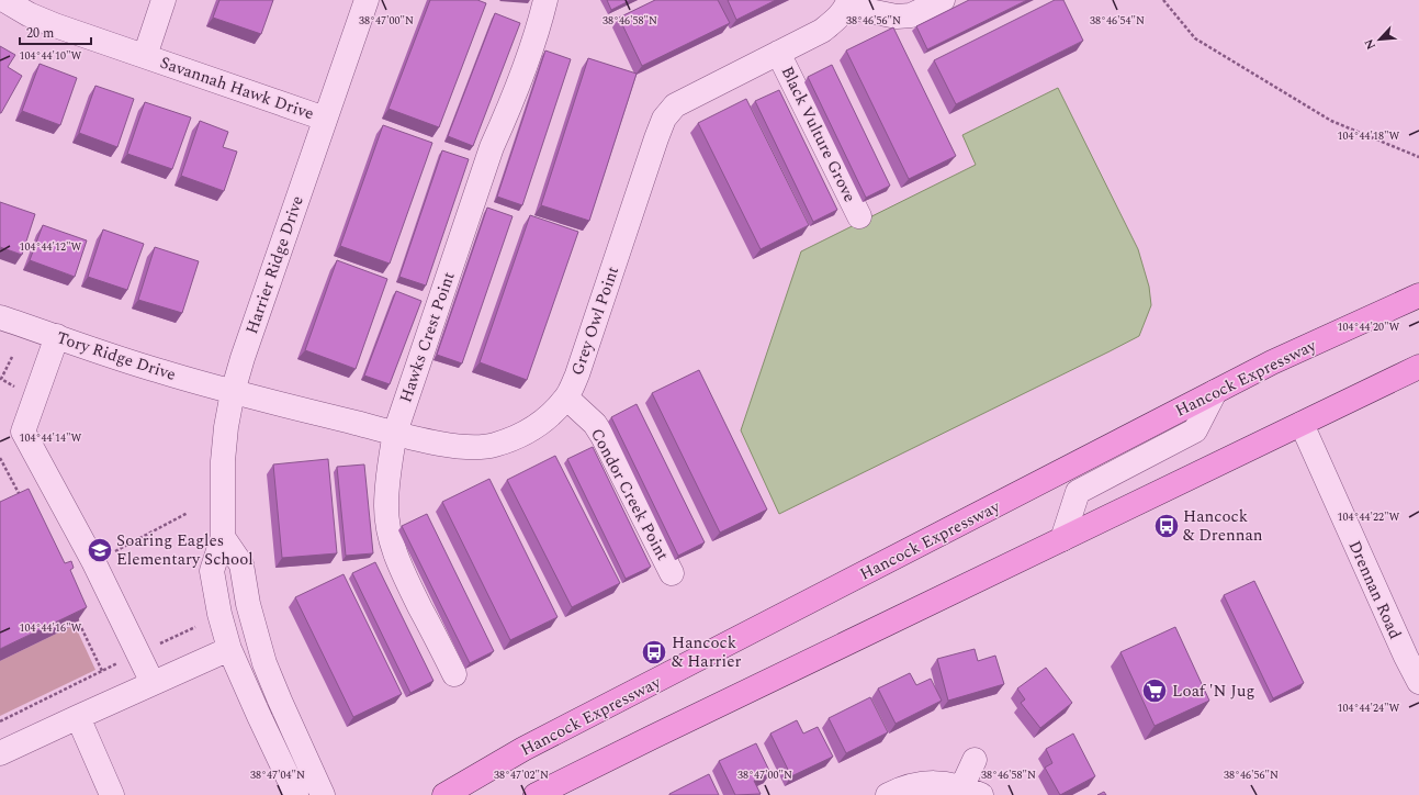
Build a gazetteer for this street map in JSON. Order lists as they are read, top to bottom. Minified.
{"streets":{"main road":["Hancock Expressway"],"street":["Savannah Hawk Drive","Black Vulture Grove","Harrier Ridge Drive","Grey Owl Point","Hawks Crest Point","Tory Ridge Drive","Condor Creek Point","Drennan Road"]},"crossings":[["Savannah Hawk Drive","Harrier Ridge Drive"],["Black Vulture Grove","Grey Owl Point"],["Harrier Ridge Drive","Grey Owl Point"],["Harrier Ridge Drive","Tory Ridge Drive"],["Grey Owl Point","Hawks Crest Point"],["Grey Owl Point","Tory Ridge Drive"],["Grey Owl Point","Condor Creek Point"]],"places":{"bus stop":["Hancock & Drennan","Hancock & Harrier"],"school or university":["Soaring Eagles Elementary School"],"supermarket":["Loaf 'N Jug"]},"scale_bar":"20 m","north":"bottom left","coordinates":["38°47'00\"N","38°46'58\"N","38°46'56\"N","38°46'54\"N","104°44'10\"W","104°44'18\"W","104°44'12\"W","104°44'20\"W","104°44'14\"W","104°44'22\"W","104°44'16\"W","104°44'24\"W","38°47'04\"N","38°47'02\"N"]}
